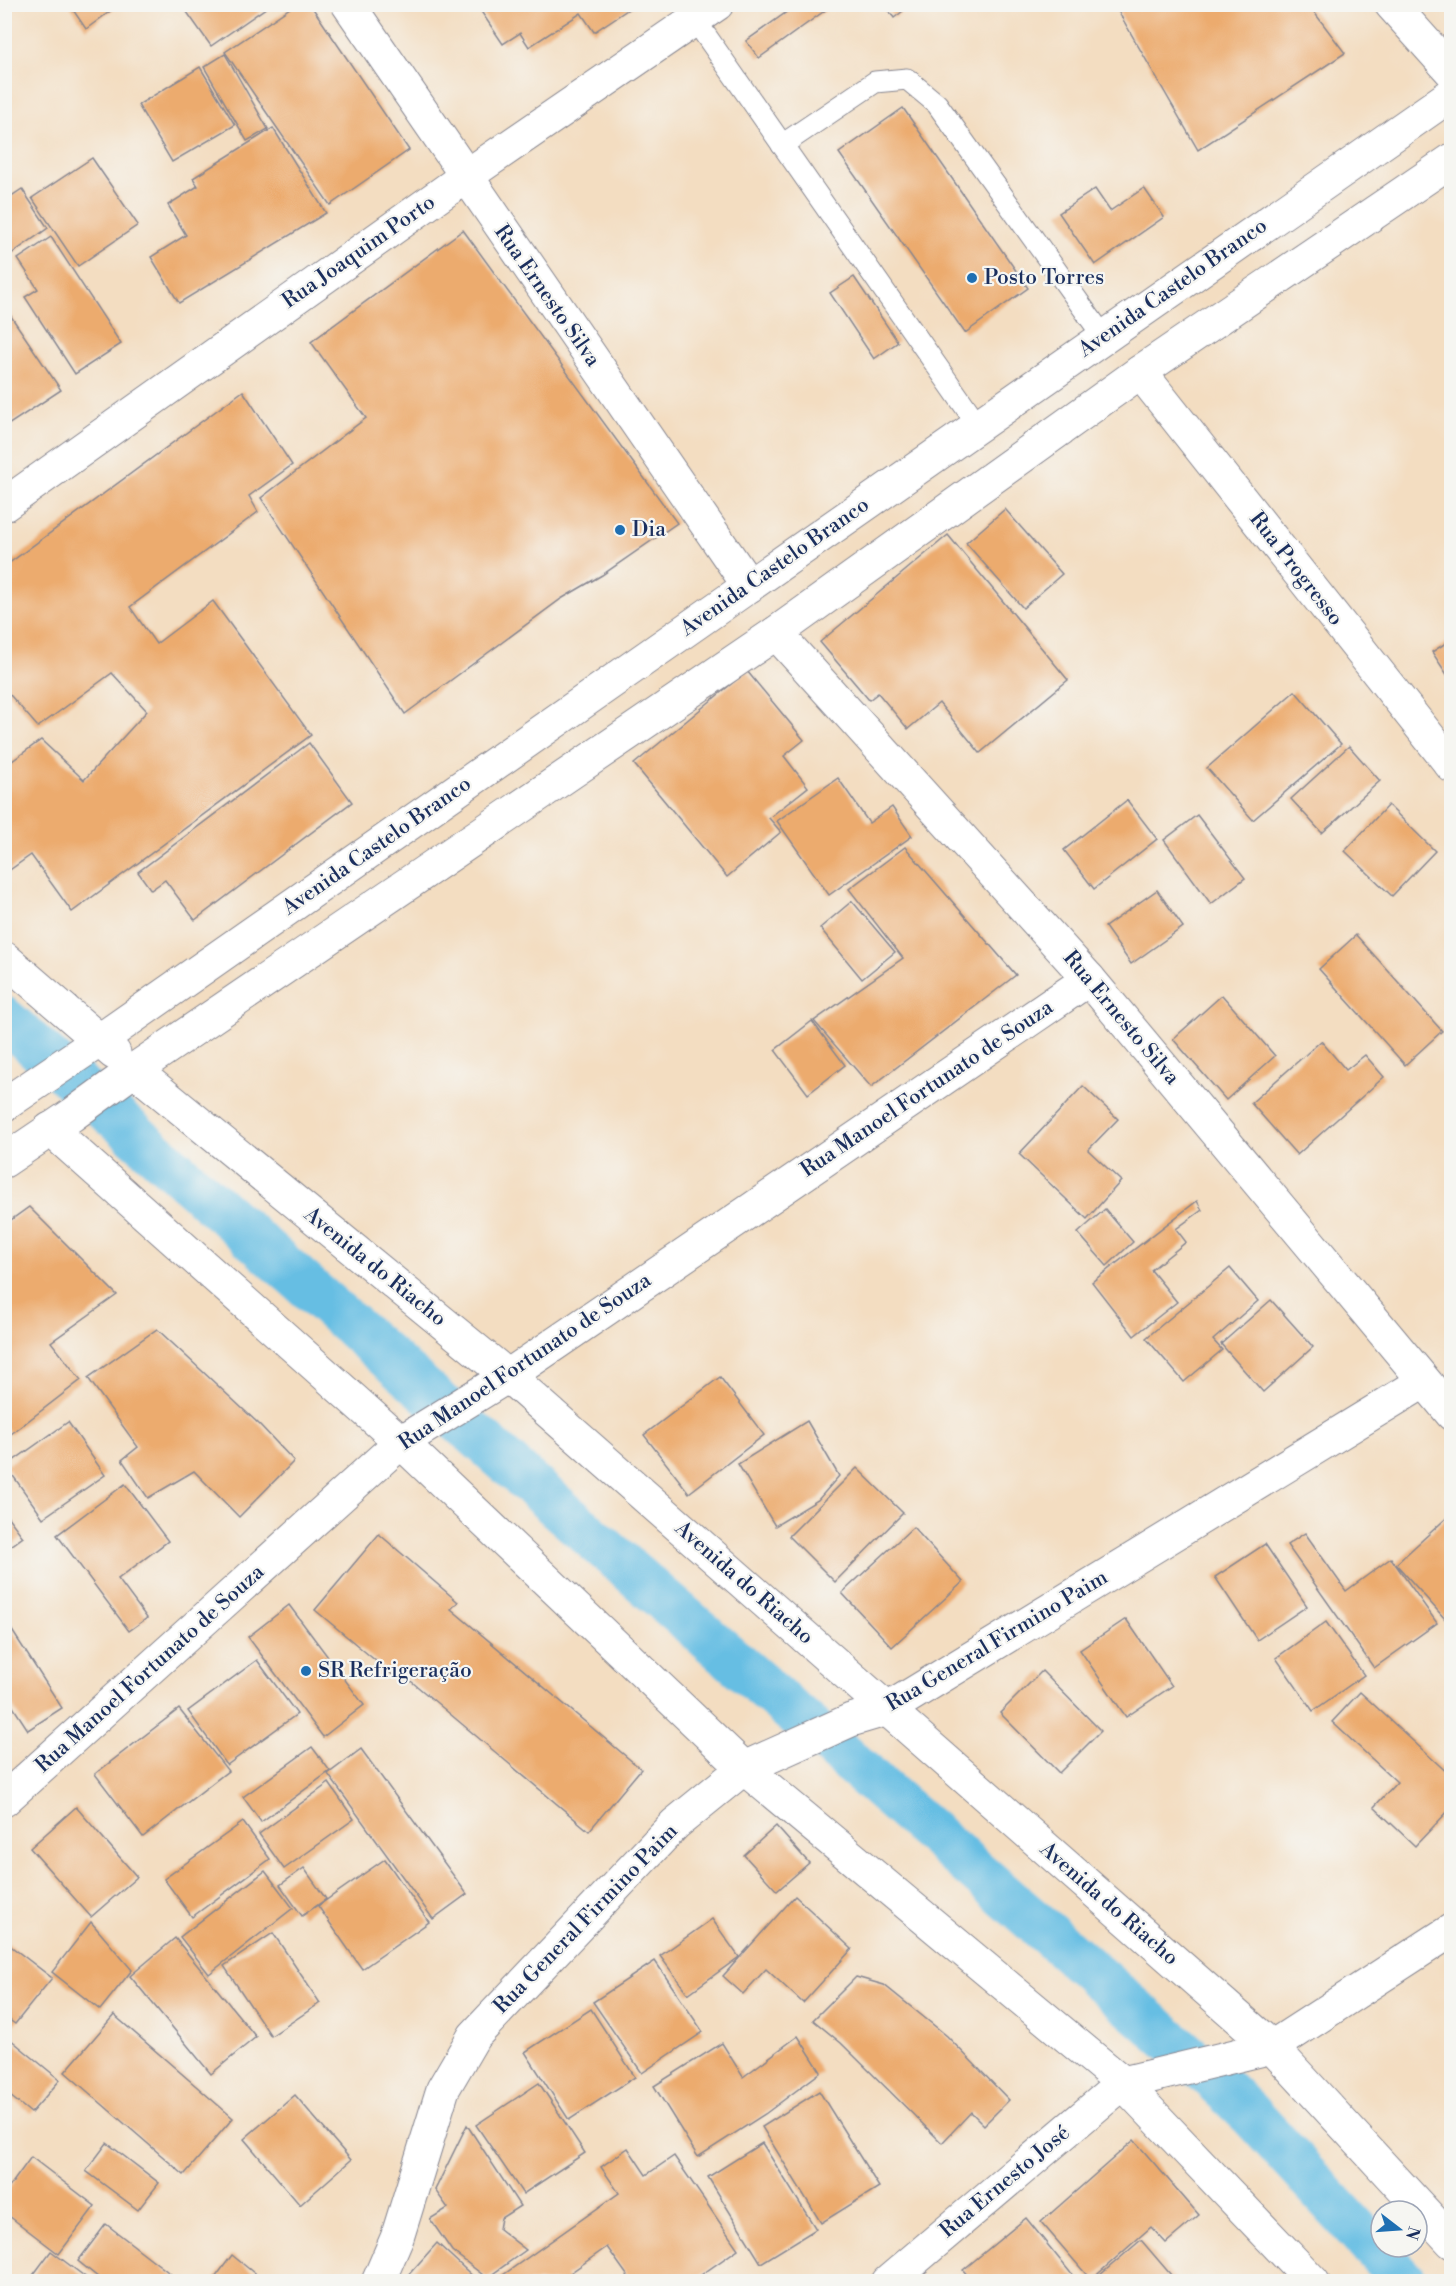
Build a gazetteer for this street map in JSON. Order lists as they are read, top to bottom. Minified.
{"streets":{"street":["Rua Joaquim Porto","Avenida Castelo Branco","Rua Ernesto Silva","Rua Progresso","Rua Manoel Fortunato de Souza","Avenida do Riacho","Rua General Firmino Paim","Rua Ernesto José"]},"crossings":[["Rua Joaquim Porto","Rua Ernesto Silva"],["Avenida Castelo Branco","Rua Ernesto Silva"],["Avenida Castelo Branco","Avenida do Riacho"],["Rua Ernesto Silva","Rua Manoel Fortunato de Souza"],["Rua Ernesto Silva","Rua General Firmino Paim"],["Rua Manoel Fortunato de Souza","Avenida do Riacho"],["Avenida do Riacho","Rua General Firmino Paim"]],"places":["Posto Torres","Dia","SR Refrigeração"],"north":"right"}
